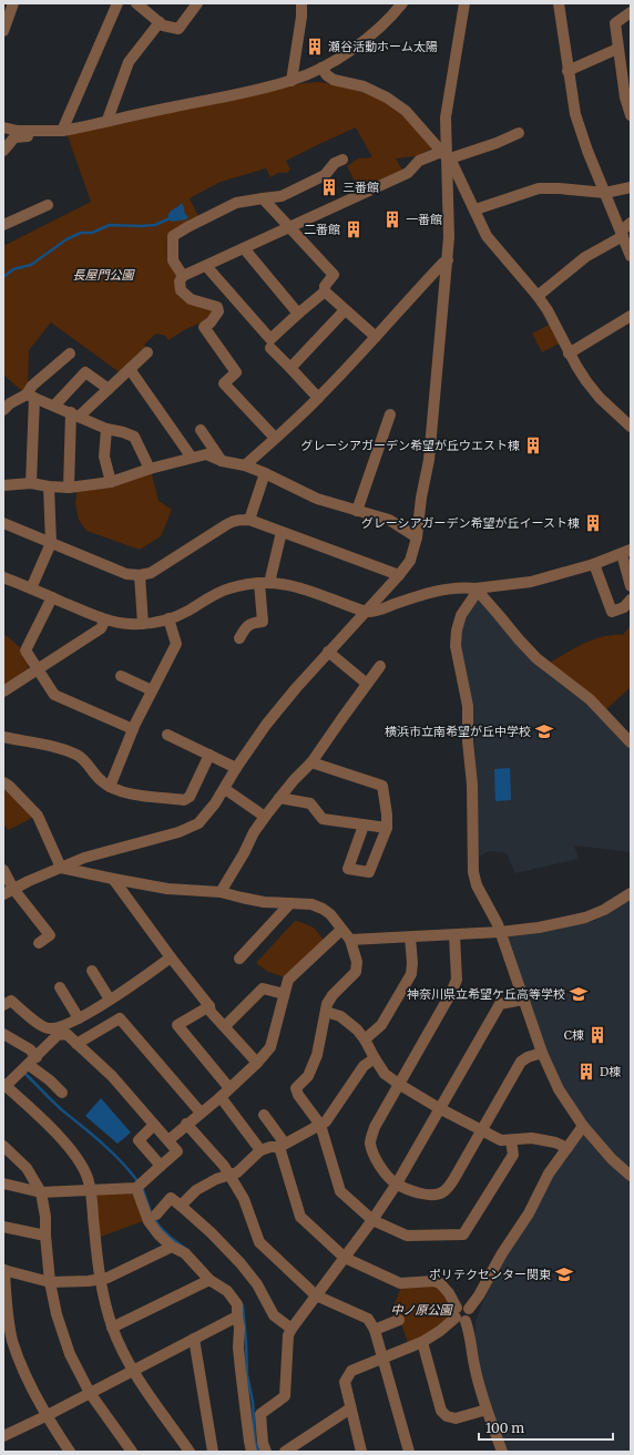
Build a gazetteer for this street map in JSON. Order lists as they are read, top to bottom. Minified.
{"parks":["長屋門公園","中ノ原公園"],"places":{"building":["瀬谷活動ホーム太陽","三番館","一番館","二番館","グレーシアガーデン希望が丘ウエスト棟","グレーシアガーデン希望が丘イースト棟","C棟","D棟"],"school or university":["横浜市立南希望が丘中学校","神奈川県立希望ケ丘高等学校","ポリテクセンター関東"]},"scale_bar":"100 m"}
